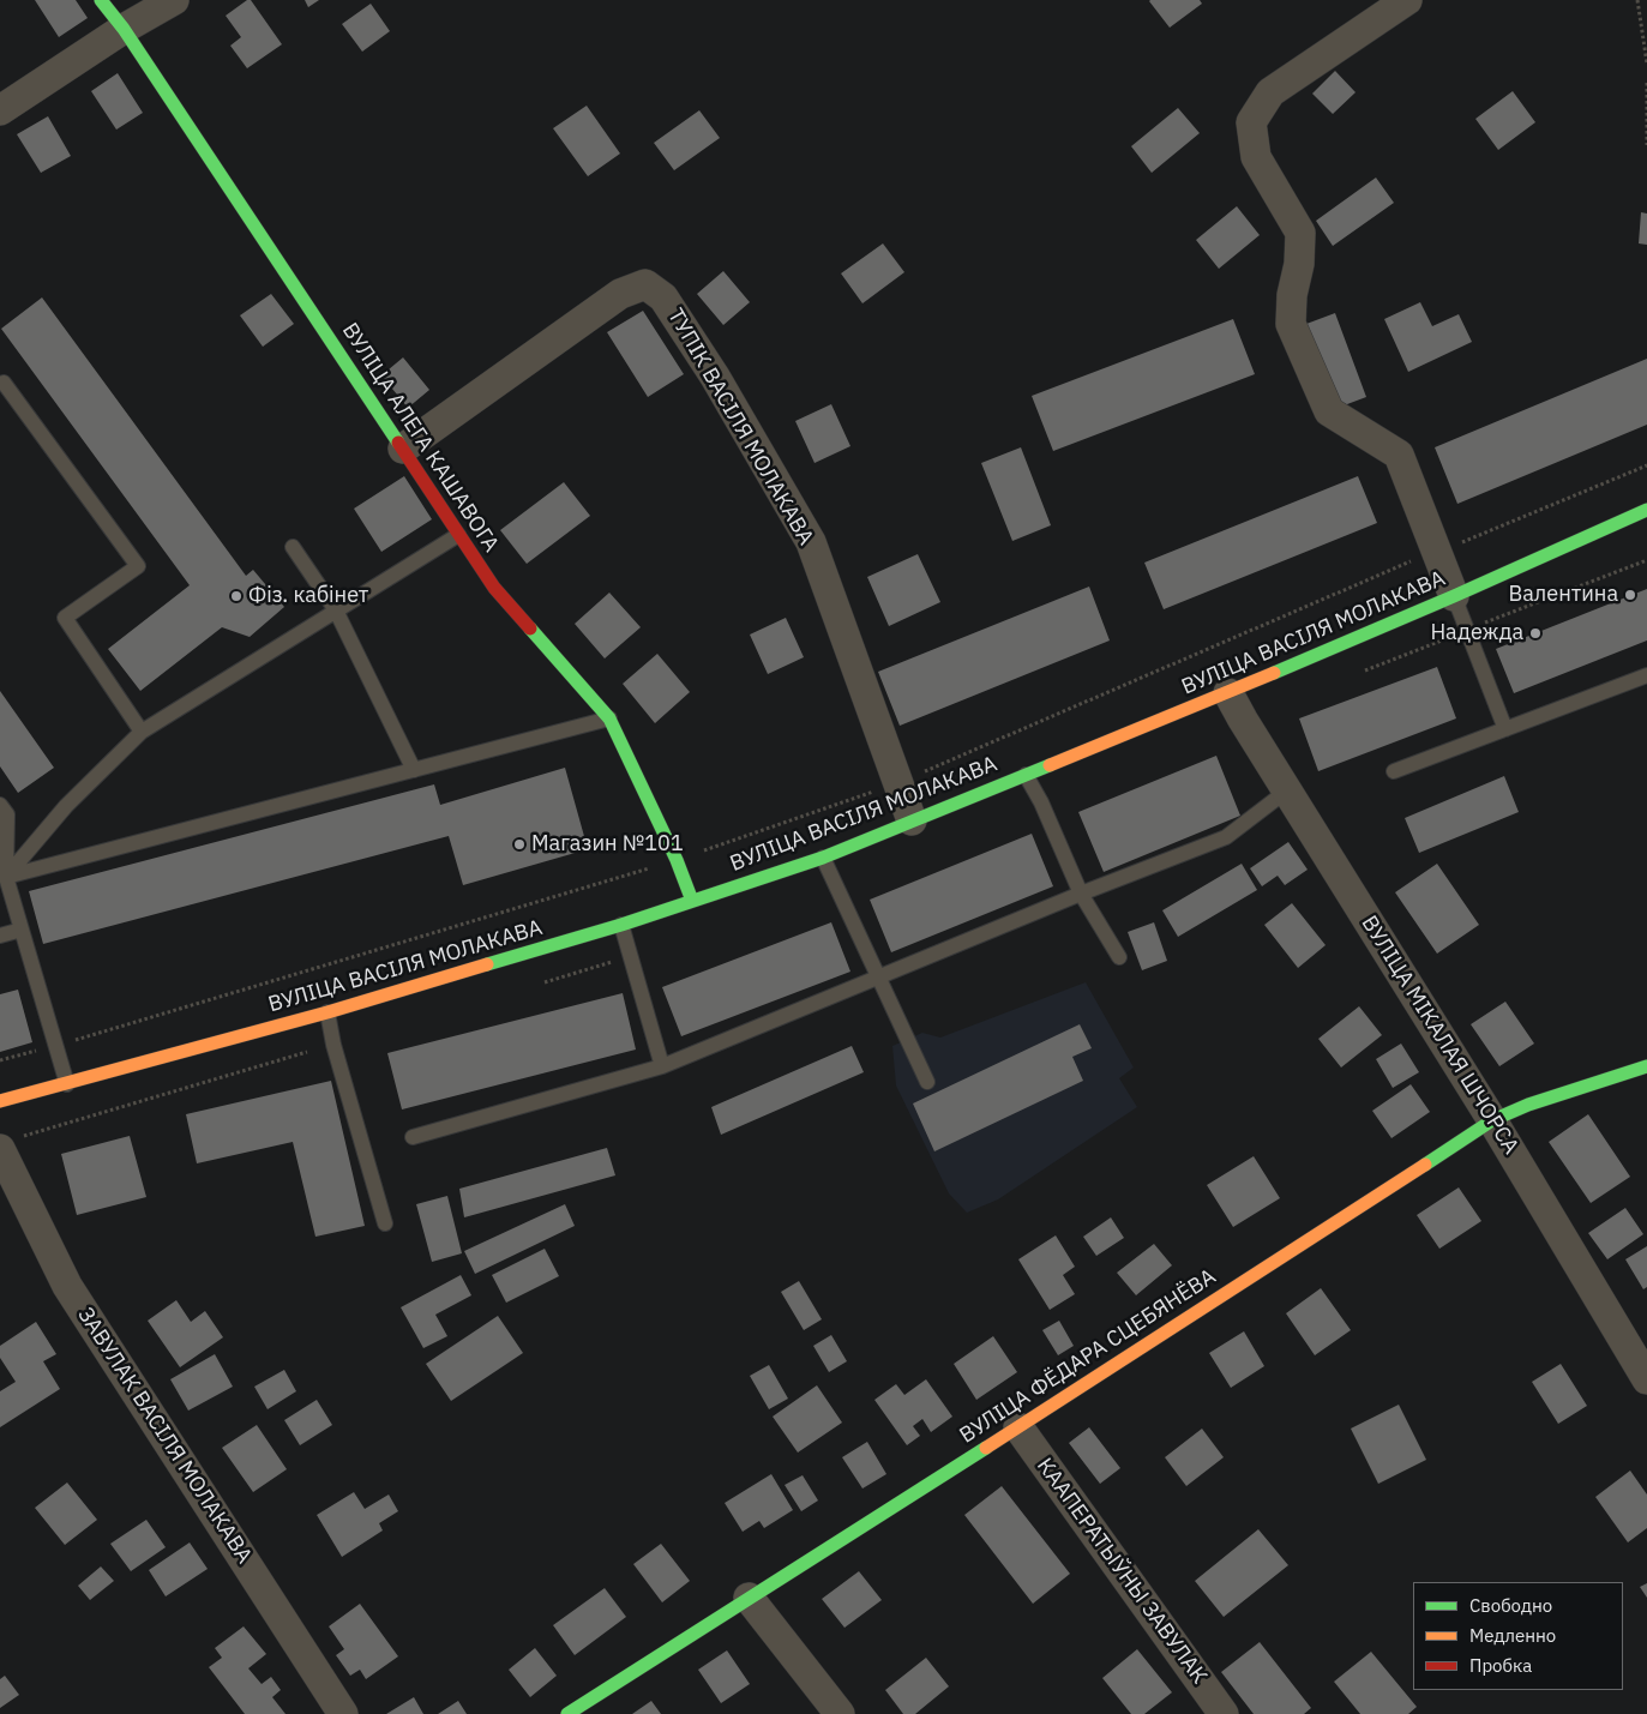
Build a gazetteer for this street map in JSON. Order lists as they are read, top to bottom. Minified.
{"streets":{"street":["ТУПІК ВАСІЛЯ МОЛАКАВА","ВУЛІЦА АЛЕГА КАШАВОГА","ВУЛІЦА ВАСІЛЯ МОЛАКАВА","ВУЛІЦА МІКАЛАЯ ШЧОРСА","ВУЛІЦА ФЁДАРА СЦЕБЯНЁВА","ЗАВУЛАК ВАСІЛЯ МОЛАКАВА","КААПЕРАТЫЎНЫ ЗАВУЛАК"]},"crossings":[["ТУПІК ВАСІЛЯ МОЛАКАВА","ВУЛІЦА АЛЕГА КАШАВОГА"],["ТУПІК ВАСІЛЯ МОЛАКАВА","ВУЛІЦА ВАСІЛЯ МОЛАКАВА"],["ВУЛІЦА АЛЕГА КАШАВОГА","ВУЛІЦА ВАСІЛЯ МОЛАКАВА"],["ВУЛІЦА ВАСІЛЯ МОЛАКАВА","ВУЛІЦА МІКАЛАЯ ШЧОРСА"],["ВУЛІЦА МІКАЛАЯ ШЧОРСА","ВУЛІЦА ФЁДАРА СЦЕБЯНЁВА"],["ВУЛІЦА ФЁДАРА СЦЕБЯНЁВА","КААПЕРАТЫЎНЫ ЗАВУЛАК"]],"places":["Валентина","Фіз. кабінет","Надежда","Магазин №101"],"legend":["Свободно","Медленно","Пробка"]}
